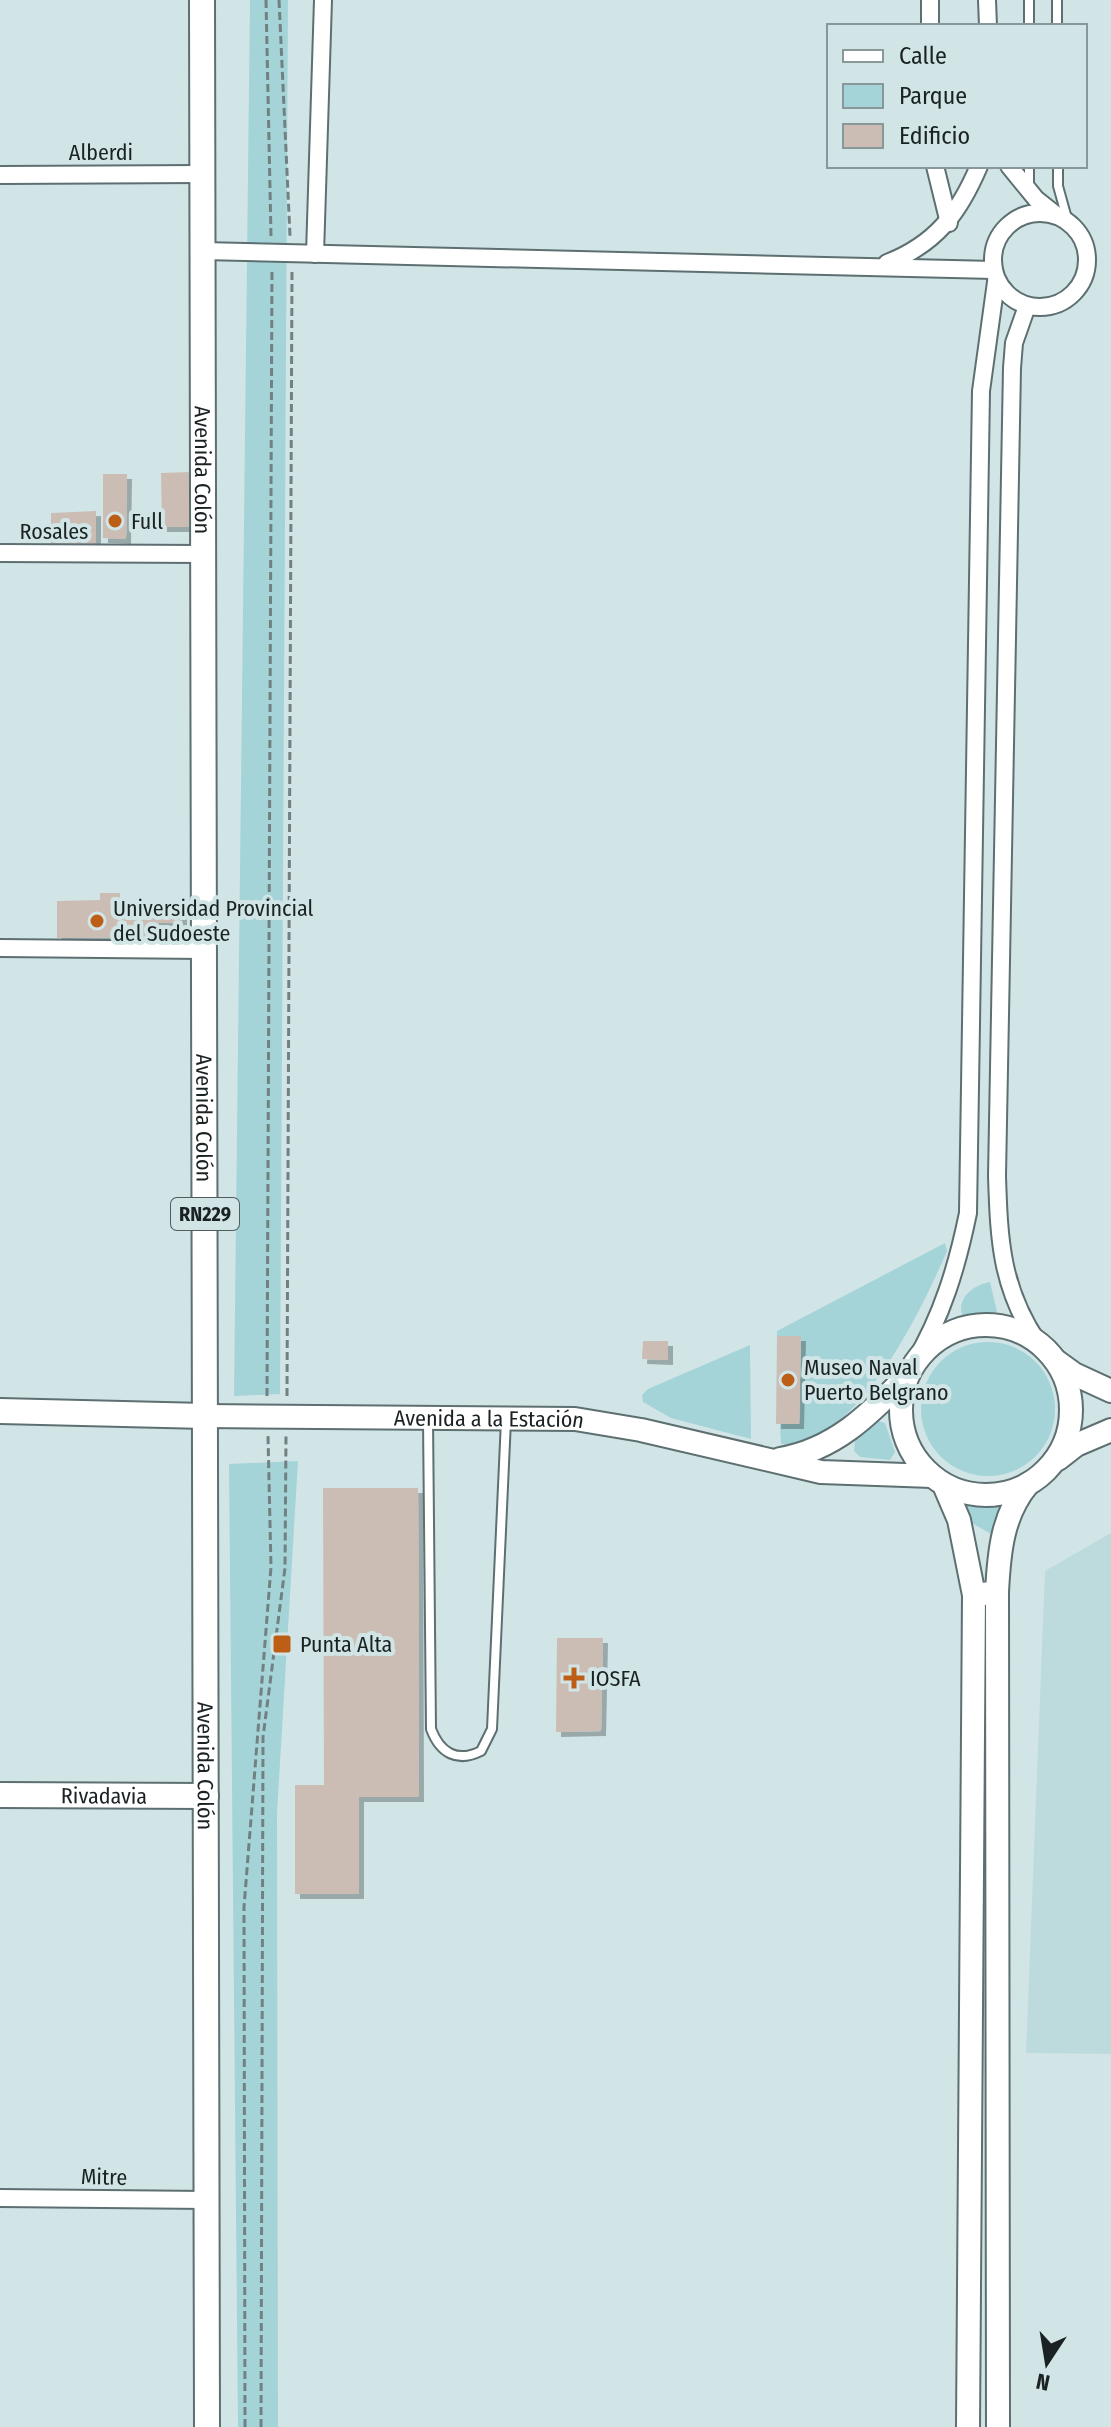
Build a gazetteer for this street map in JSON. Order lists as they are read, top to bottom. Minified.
{"streets":{"main road":["Avenida Colón","RN229","Rivadavia"],"street":["Alberdi","Rosales","Avenida a la Estación","Mitre"]},"crossings":[["Alberdi","Avenida Colón"],["Avenida Colón","Rosales"],["Avenida Colón","Avenida a la Estación"],["Avenida Colón","Rivadavia"],["Avenida Colón","Mitre"]],"places":{"other":["Full","Universidad Provincial del Sudoeste","Museo Naval Puerto Belgrano"],"transit":["Punta Alta"],"health":["IOSFA"]},"legend":["Calle","Parque","Edificio"],"north":"bottom"}
